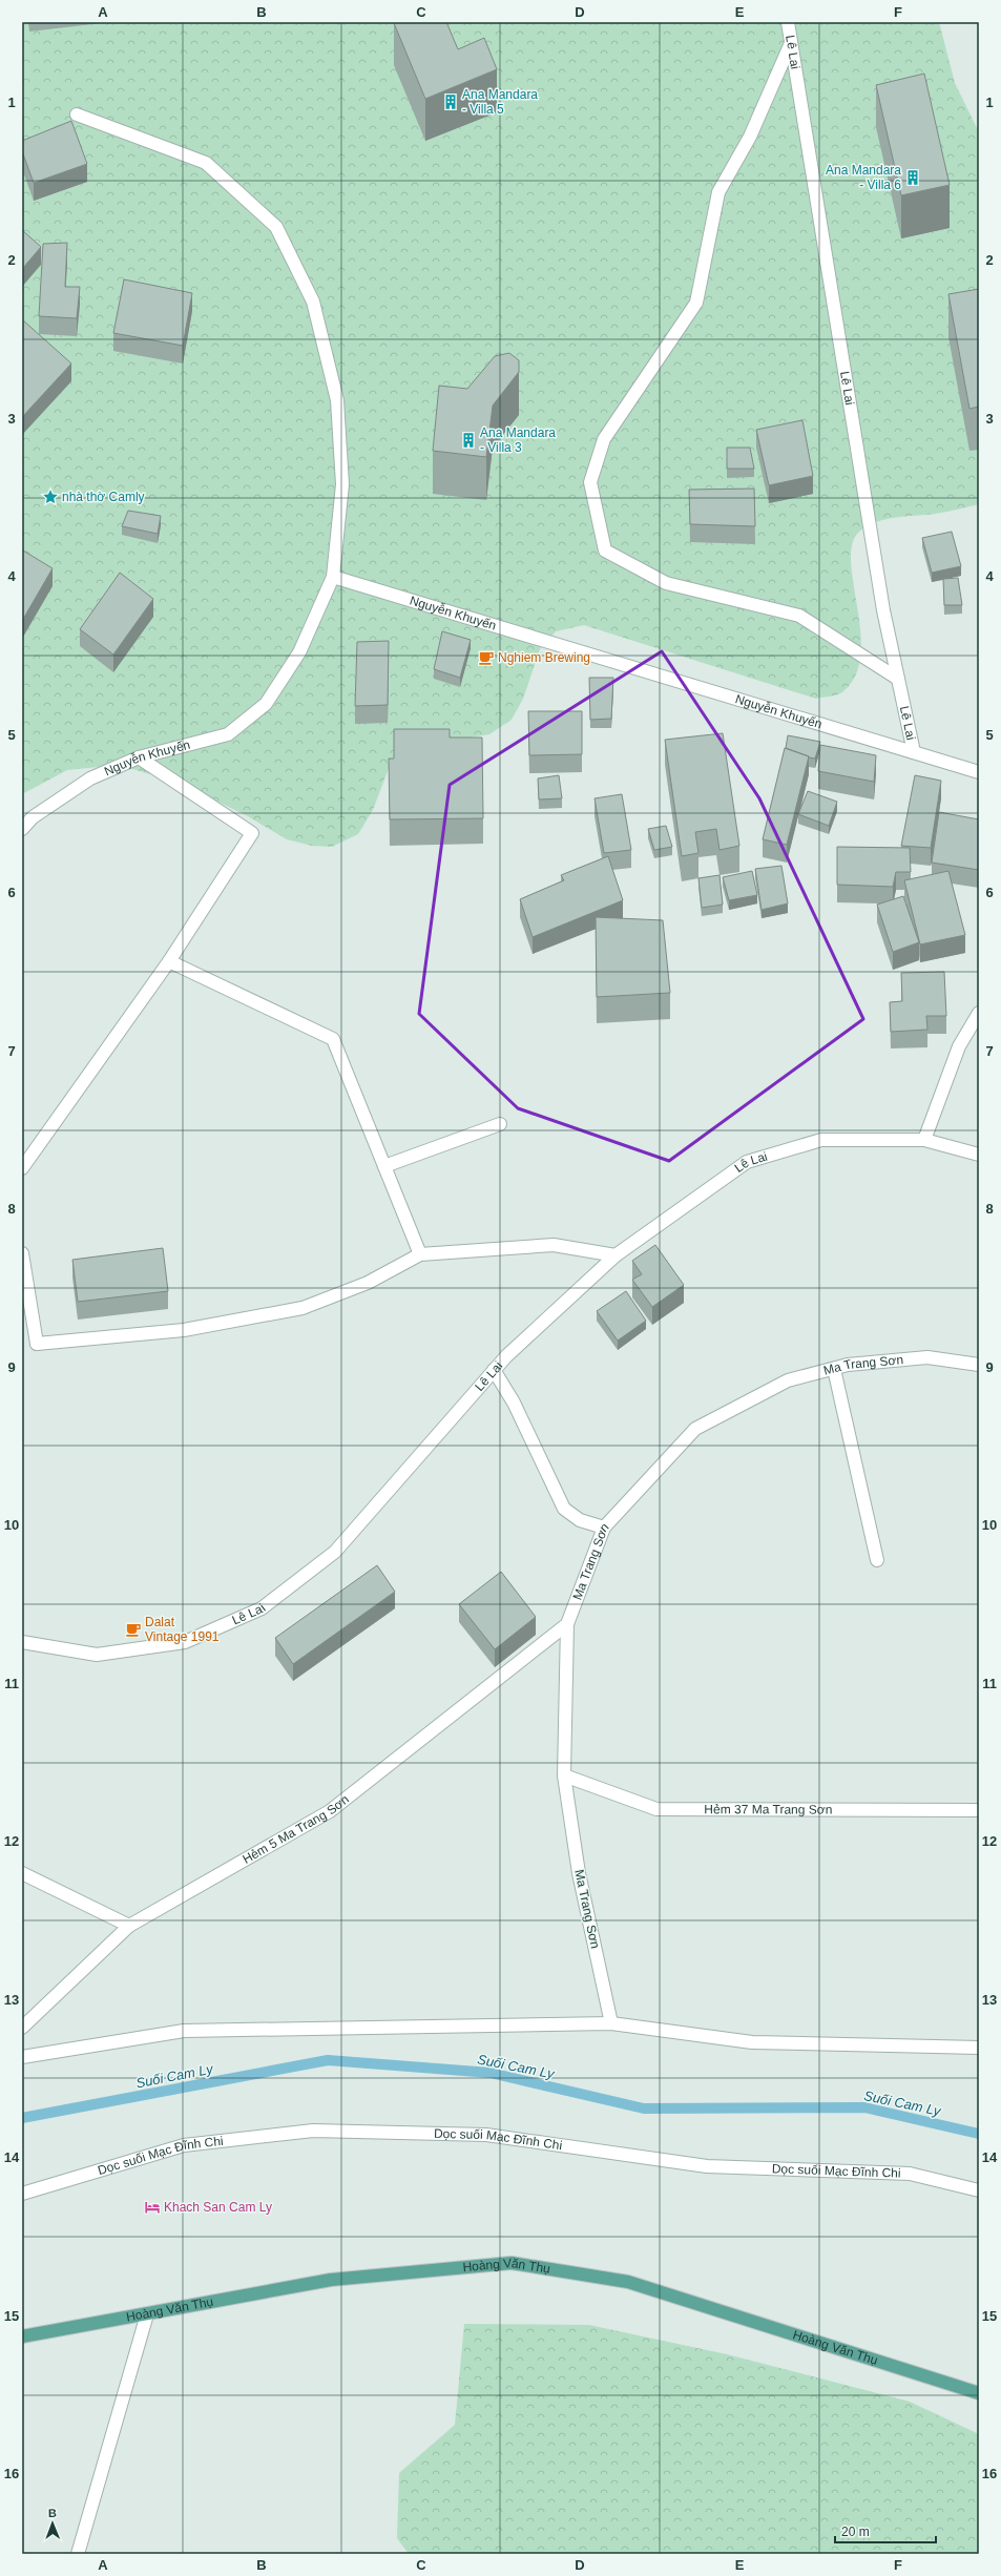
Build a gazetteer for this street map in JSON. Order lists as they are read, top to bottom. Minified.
{"streets":{"main road":["Hoàng Văn Thụ"],"street":["Lê Lai","Nguyễn Khuyến","Ma Trang Sơn","Hẻm 37 Ma Trang Sơn","Hẻm 5 Ma Trang Sơn","Dọc suối Mạc Đĩnh Chi"]},"crossings":[["Lê Lai","Nguyễn Khuyến"],["Ma Trang Sơn","Hẻm 37 Ma Trang Sơn"],["Ma Trang Sơn","Hẻm 5 Ma Trang Sơn"]],"water":["Suối Cam Ly"],"places":{"building":["Ana Mandara - Villa 5","Ana Mandara - Villa 6","Ana Mandara - Villa 3"],"place":["nhà thờ Camly"],"cafe":["Nghiem Brewing","Dalat Vintage 1991"],"hotel":["Khach San Cam Ly"]},"scale_bar":"20 m","north":"top","grid":{"columns":["A","B","C","D","E","F"],"rows":["1","2","3","4","5","6","7","8","9","10","11","12","13","14","15","16"]}}
